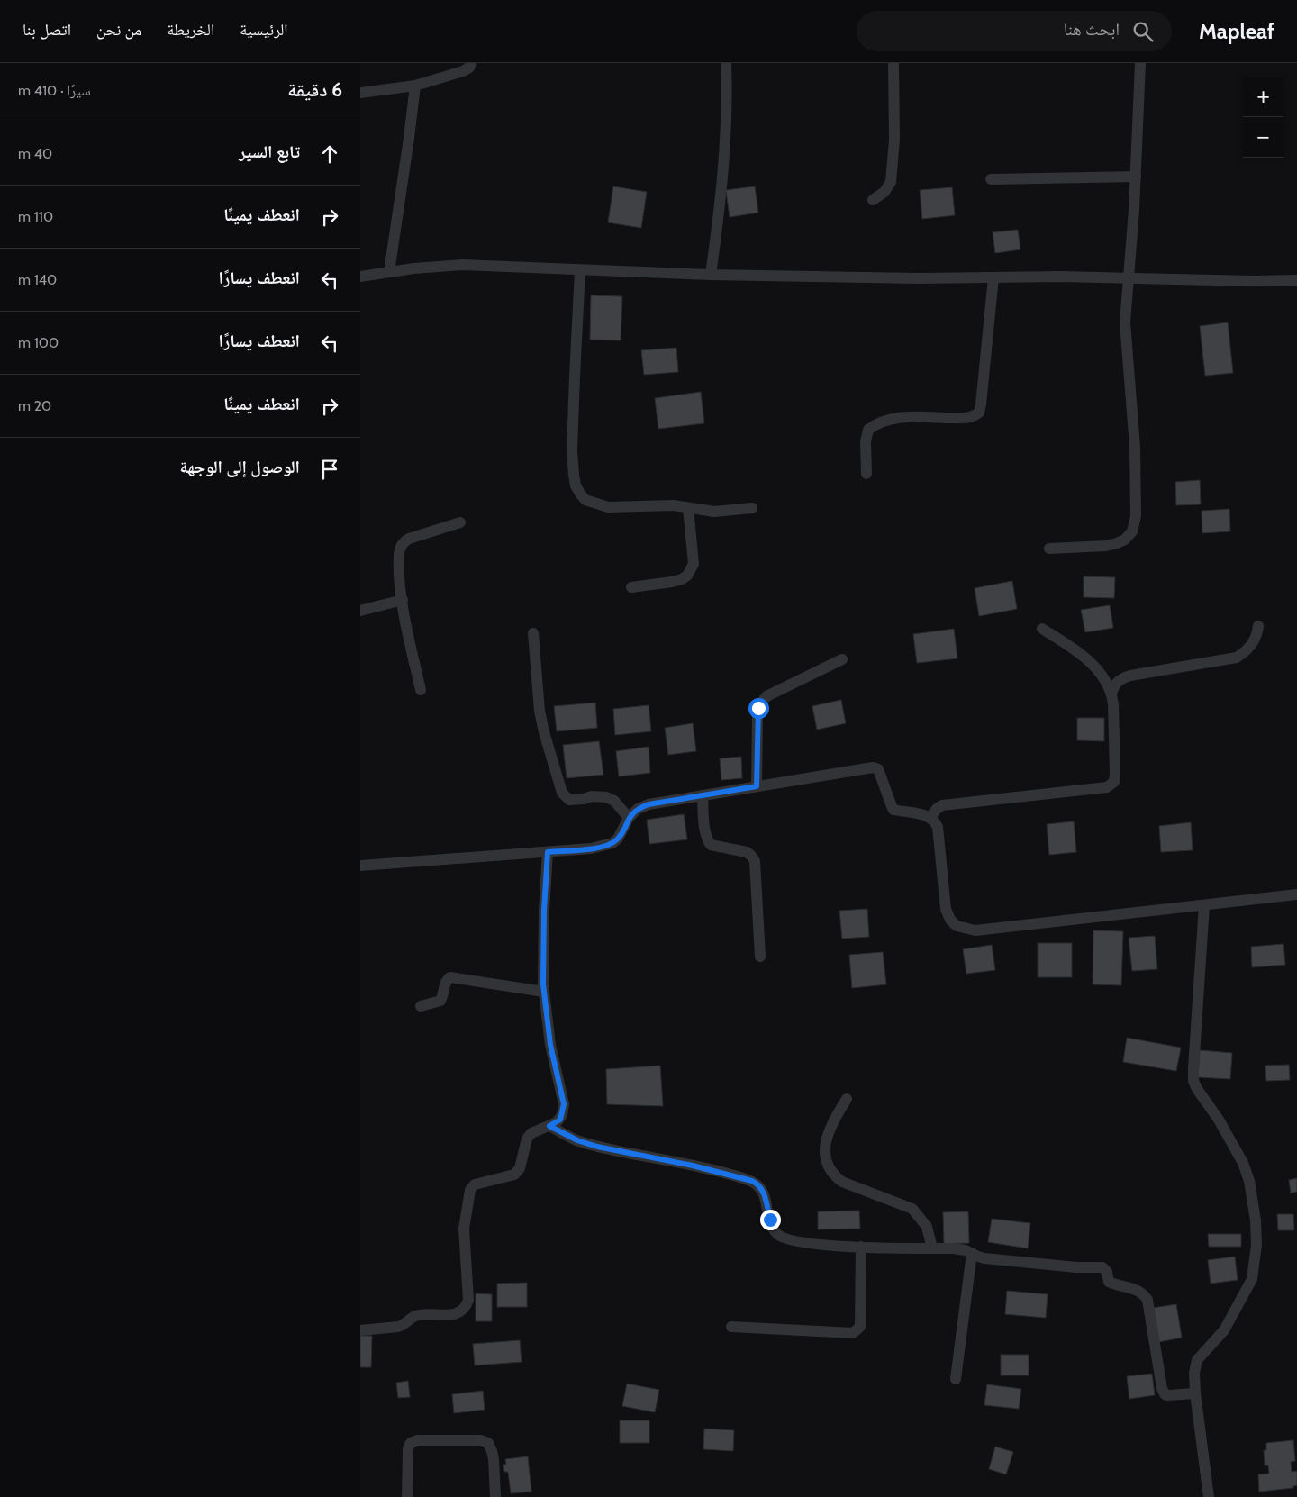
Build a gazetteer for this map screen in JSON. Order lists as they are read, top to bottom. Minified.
{"page":{"header":"Mapleaf","search":"ابحث هنا","nav":["الرئيسية","الخريطة","من نحن","اتصل بنا"],"heading":["6 دقيقة","سيرًا · 410 m"],"map_buttons":["+","−"],"list":[["تابع السير","40 m"],["انعطف يمينًا","110 m"],["انعطف يسارًا","140 m"],["انعطف يسارًا","100 m"],["انعطف يمينًا","20 m"],"الوصول إلى الوجهة"]}}
